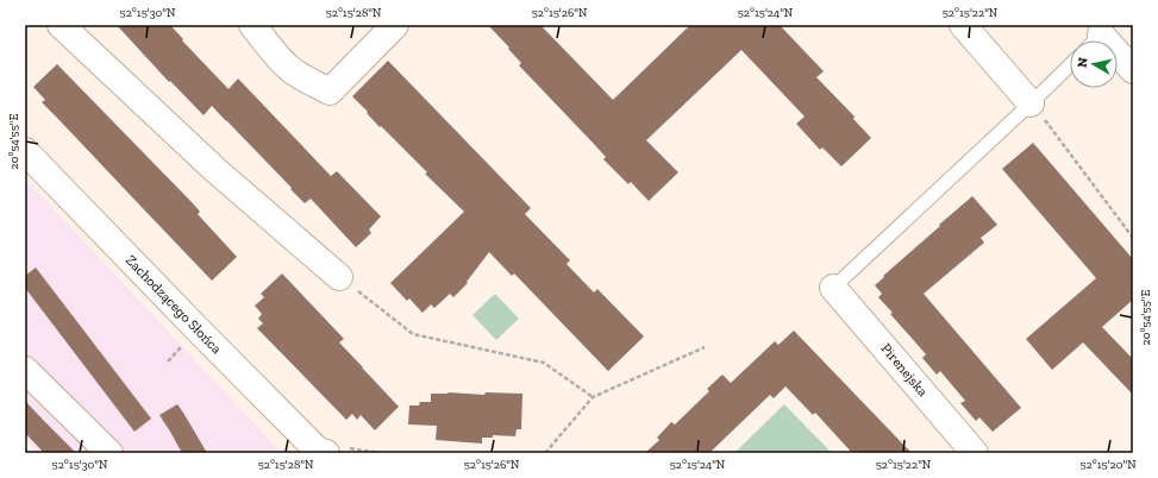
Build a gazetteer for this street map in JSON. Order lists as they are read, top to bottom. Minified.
{"streets":{"street":["Zachodzącego Słońca","Pirenejska"]},"north":"left","coordinates":["52°15'30\"N","52°15'28\"N","52°15'26\"N","52°15'24\"N","52°15'22\"N","20°54'55\"E","52°15'20\"N"]}
